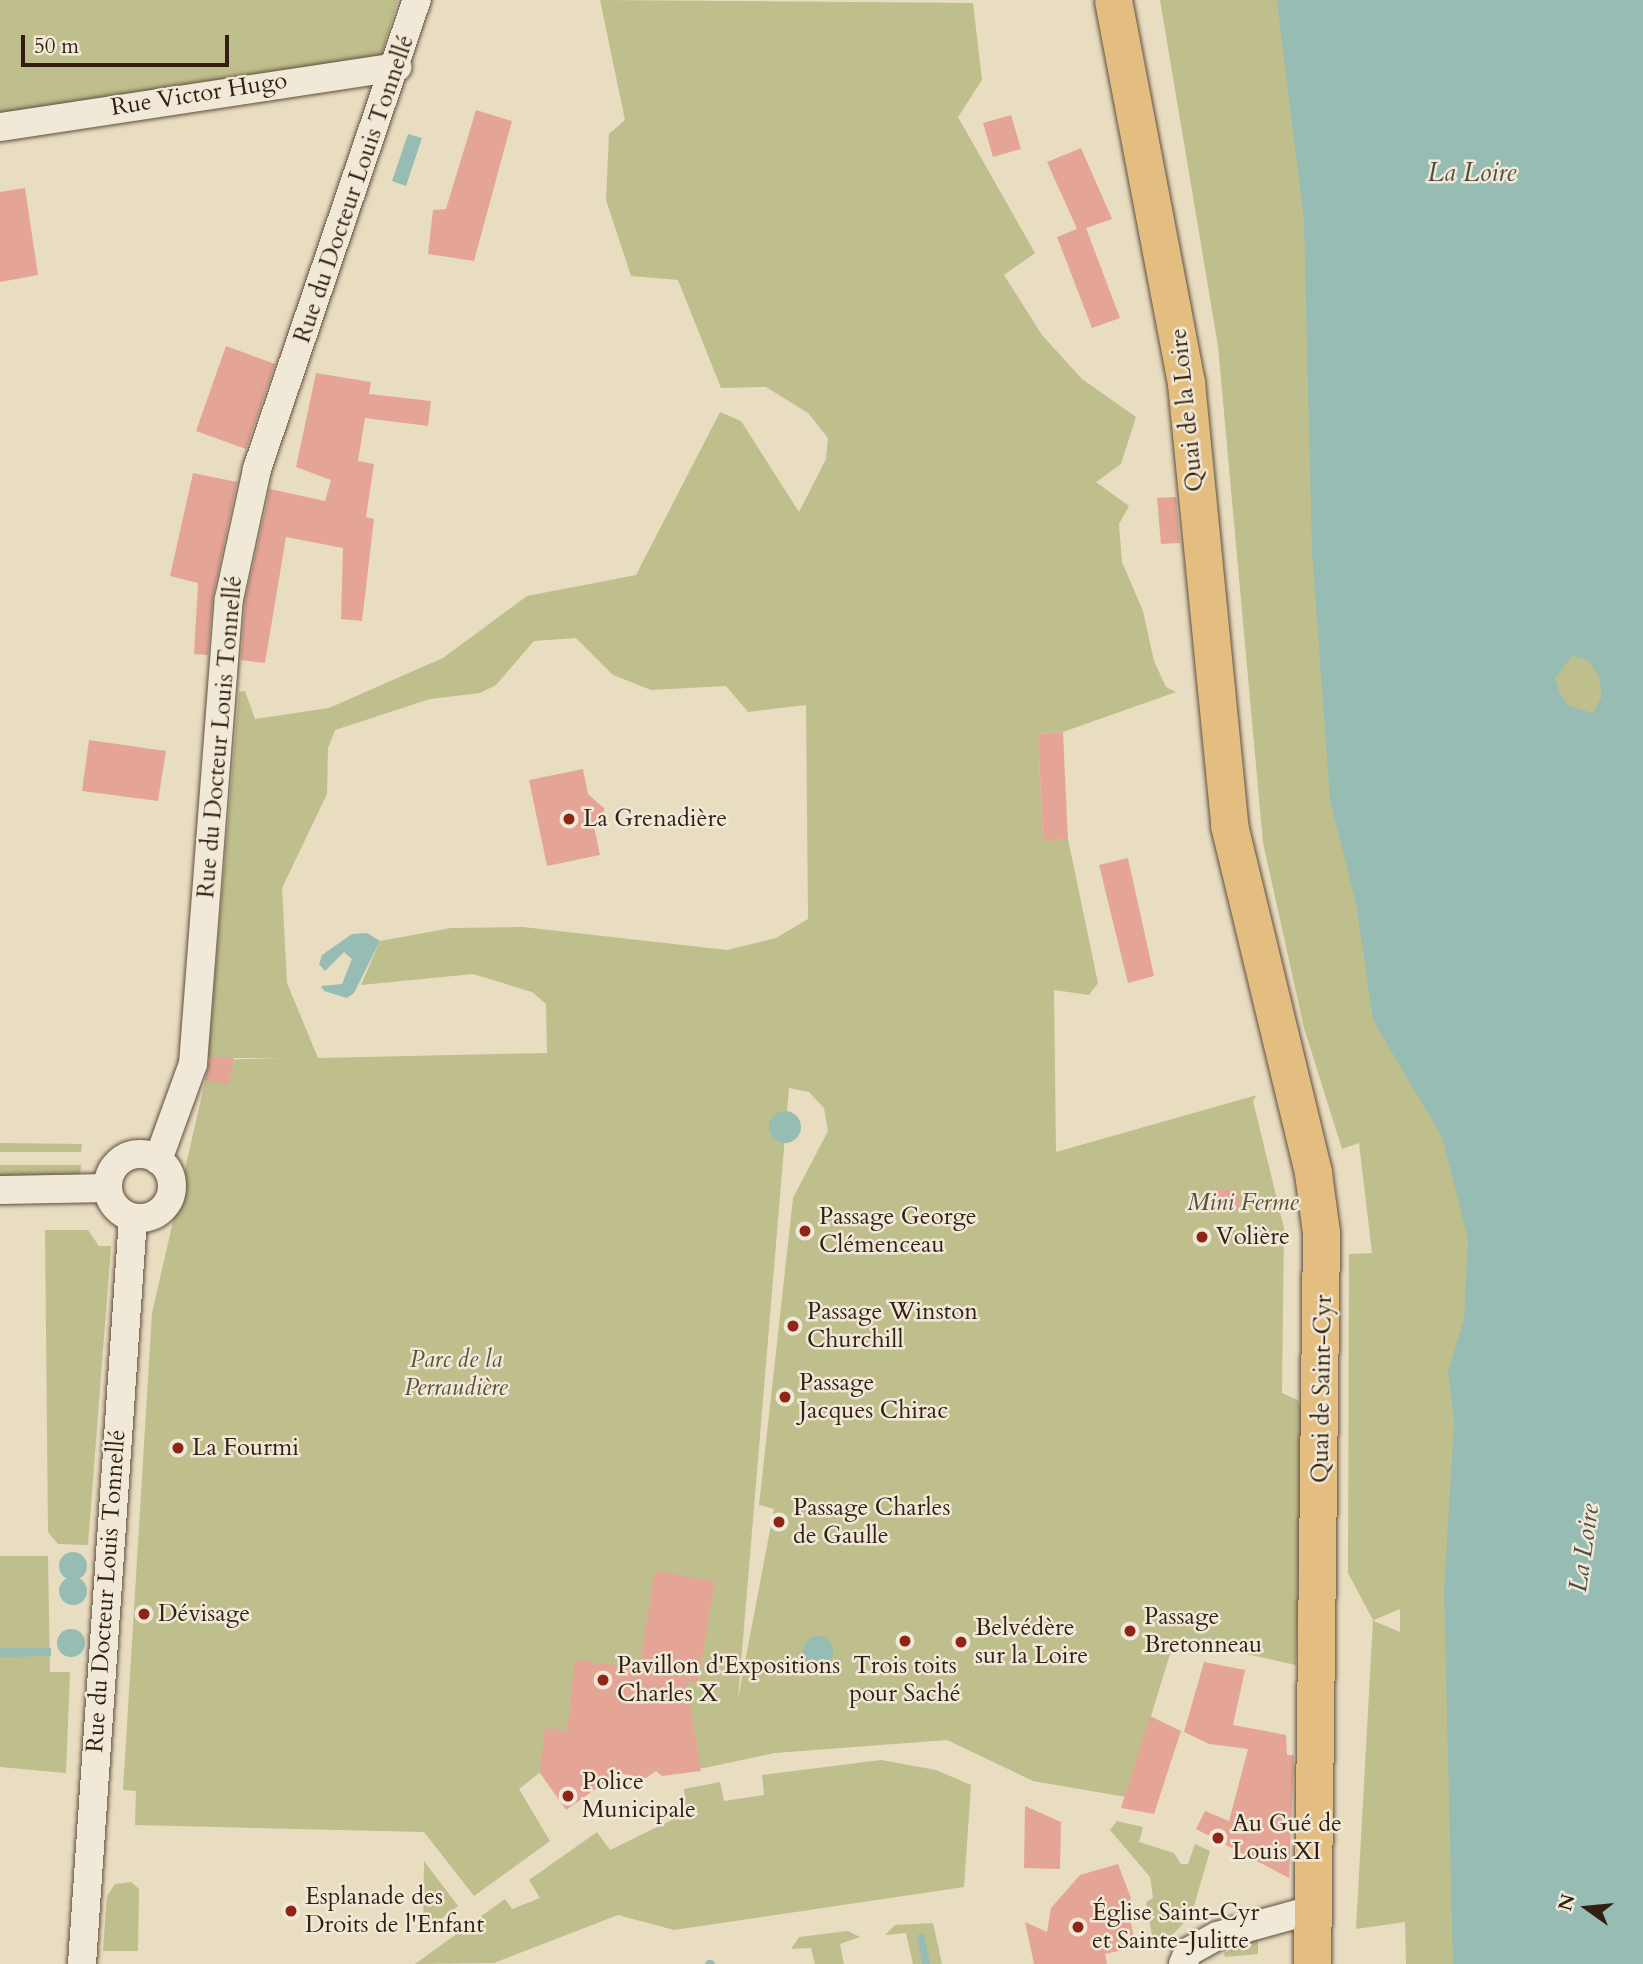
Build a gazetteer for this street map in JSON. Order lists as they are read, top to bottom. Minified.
{"streets":{"main road":["Quai de la Loire","Quai de Saint-Cyr"],"street":["Rue Victor Hugo","Rue du Docteur Louis Tonnellé"]},"crossings":[["Rue Victor Hugo","Rue du Docteur Louis Tonnellé"],["Quai de la Loire","Quai de Saint-Cyr"]],"water":["La Loire"],"parks":["Mini Ferme","Parc de la Perraudière"],"places":["La Grenadière","Passage George Clémenceau","Volière","Passage Winston Churchill","Passage Jacques Chirac","La Fourmi","Passage Charles de Gaulle","Dévisage","Passage Bretonneau","Trois toits pour Saché","Belvédère sur la Loire","Pavillon d'Expositions Charles X","Police Municipale","Au Gué de Louis XI","Esplanade des Droits de l'Enfant","Église Saint-Cyr et Sainte-Julitte"],"scale_bar":"50 m","north":"left"}
